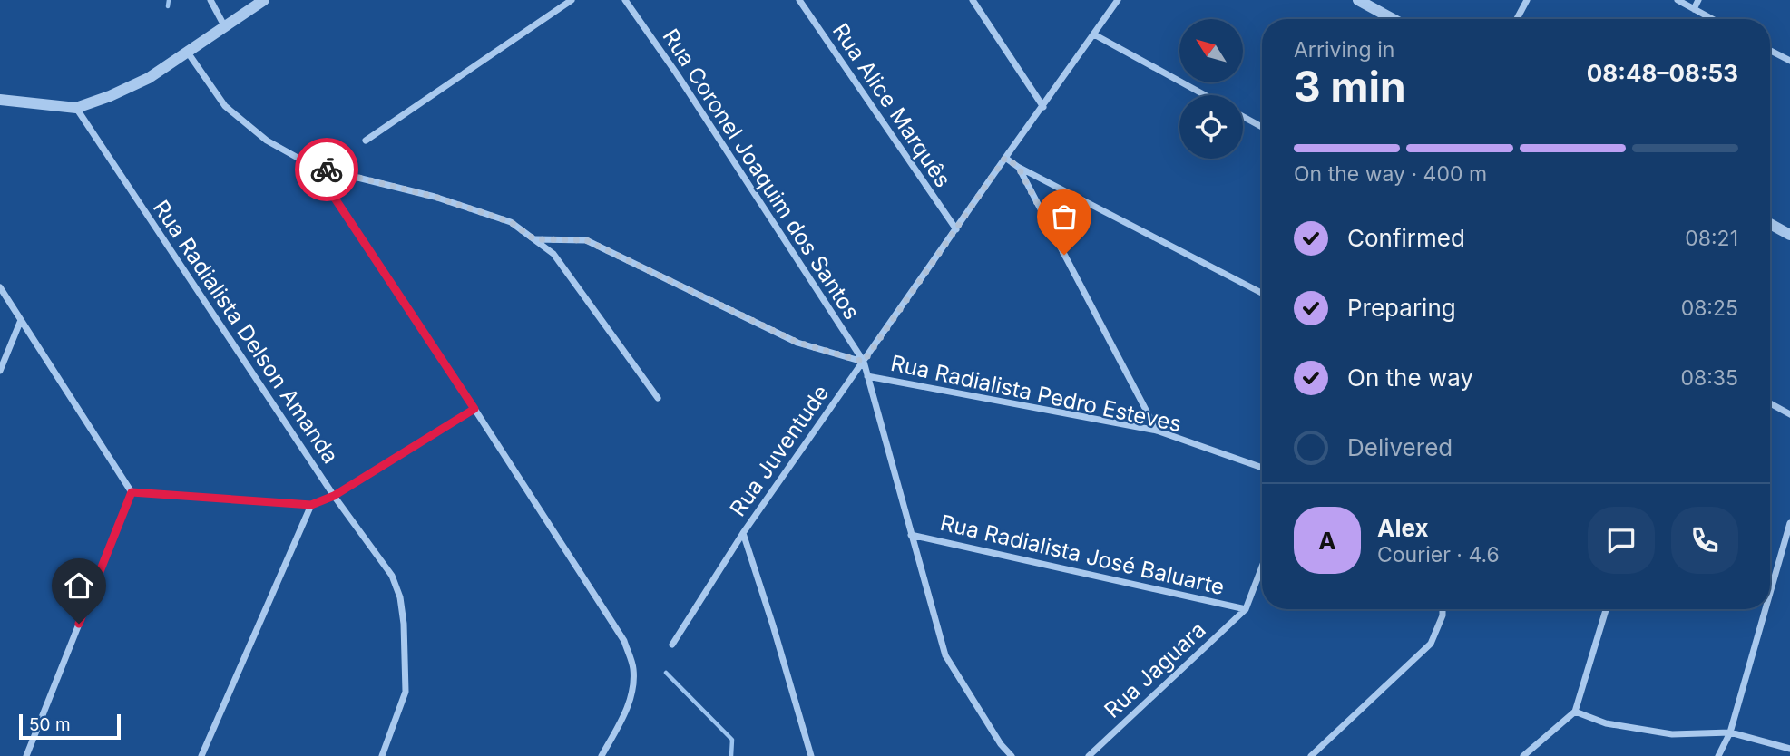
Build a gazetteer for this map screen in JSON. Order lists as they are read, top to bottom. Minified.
{"streets":{"street":["Rua Alice Marquês","Rua Coronel Joaquim dos Santos","Rua Radialista Delson Amanda","Rua Radialista Pedro Esteves","Rua Juventude","Rua Radialista José Baluarte","Rua Jaguara"]},"crossings":[["Rua Alice Marquês","Rua Juventude"],["Rua Coronel Joaquim dos Santos","Rua Radialista Pedro Esteves"],["Rua Coronel Joaquim dos Santos","Rua Juventude"],["Rua Coronel Joaquim dos Santos","Rua Radialista José Baluarte"],["Rua Radialista José Baluarte","Rua Jaguara"]],"scale_bar":"50 m","north":"top left","page":{"heading":["3 min","Arriving in","08:48–08:53"],"panel":["Alex","Courier · 4.6"],"bar":"On the way · 400 m","list":[["Confirmed","08:21"],["Preparing","08:25"],["On the way","08:35"],"Delivered"],"round":"A","scale":"50 m"}}
